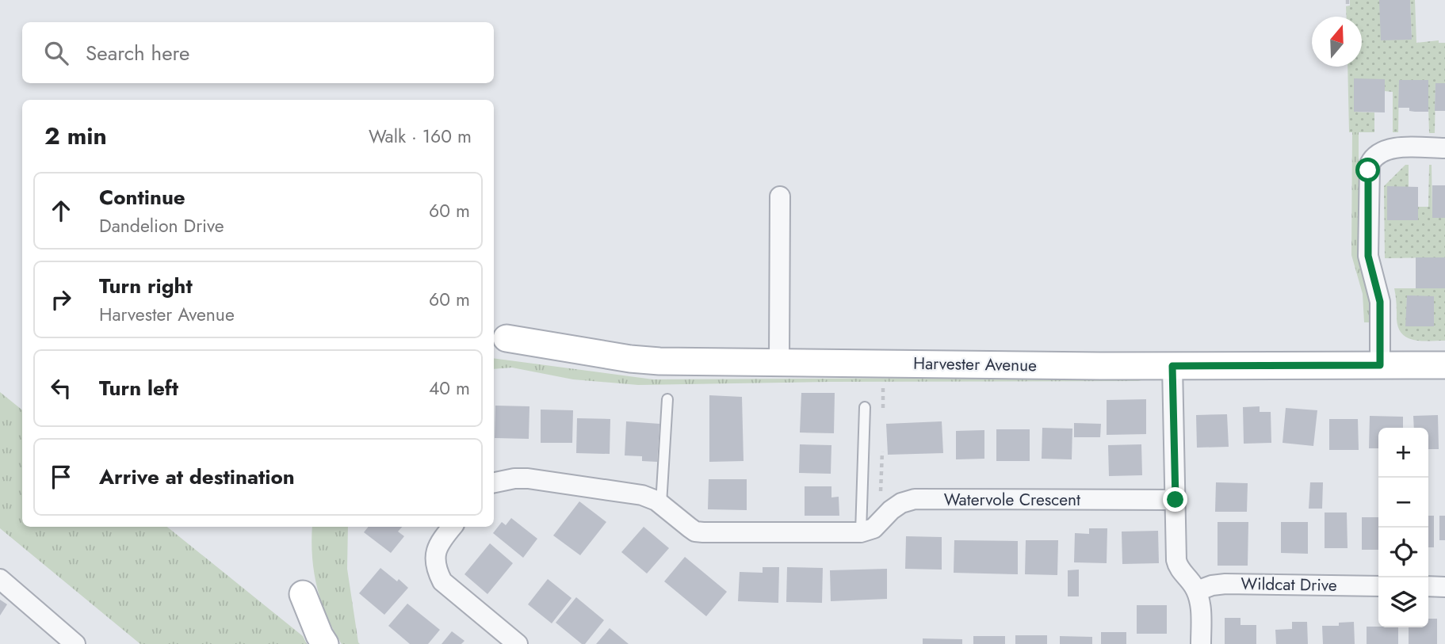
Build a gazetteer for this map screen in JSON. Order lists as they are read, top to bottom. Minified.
{"streets":{"street":["Harvester Avenue","Watervole Crescent","Wildcat Drive"]},"north":"top","page":{"search":"Search here","heading":["2 min","Walk · 160 m"],"list":[["Continue","Dandelion Drive","60 m"],["Turn right","Harvester Avenue","60 m"],["Turn left","40 m"],"Arrive at destination"],"map_buttons":["+","−"]}}
